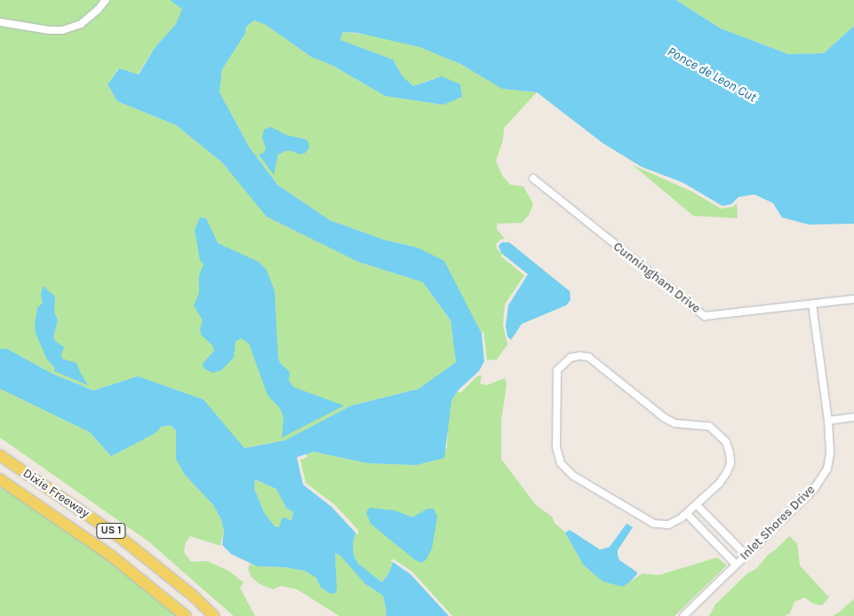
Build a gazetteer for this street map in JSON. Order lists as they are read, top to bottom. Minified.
{"streets":{"main road":["Dixie Freeway","US 1"],"street":["Cunningham Drive","Inlet Shores Drive"]},"crossings":[["Cunningham Drive","Inlet Shores Drive"]],"water":["Ponce de Leon Cut"]}
